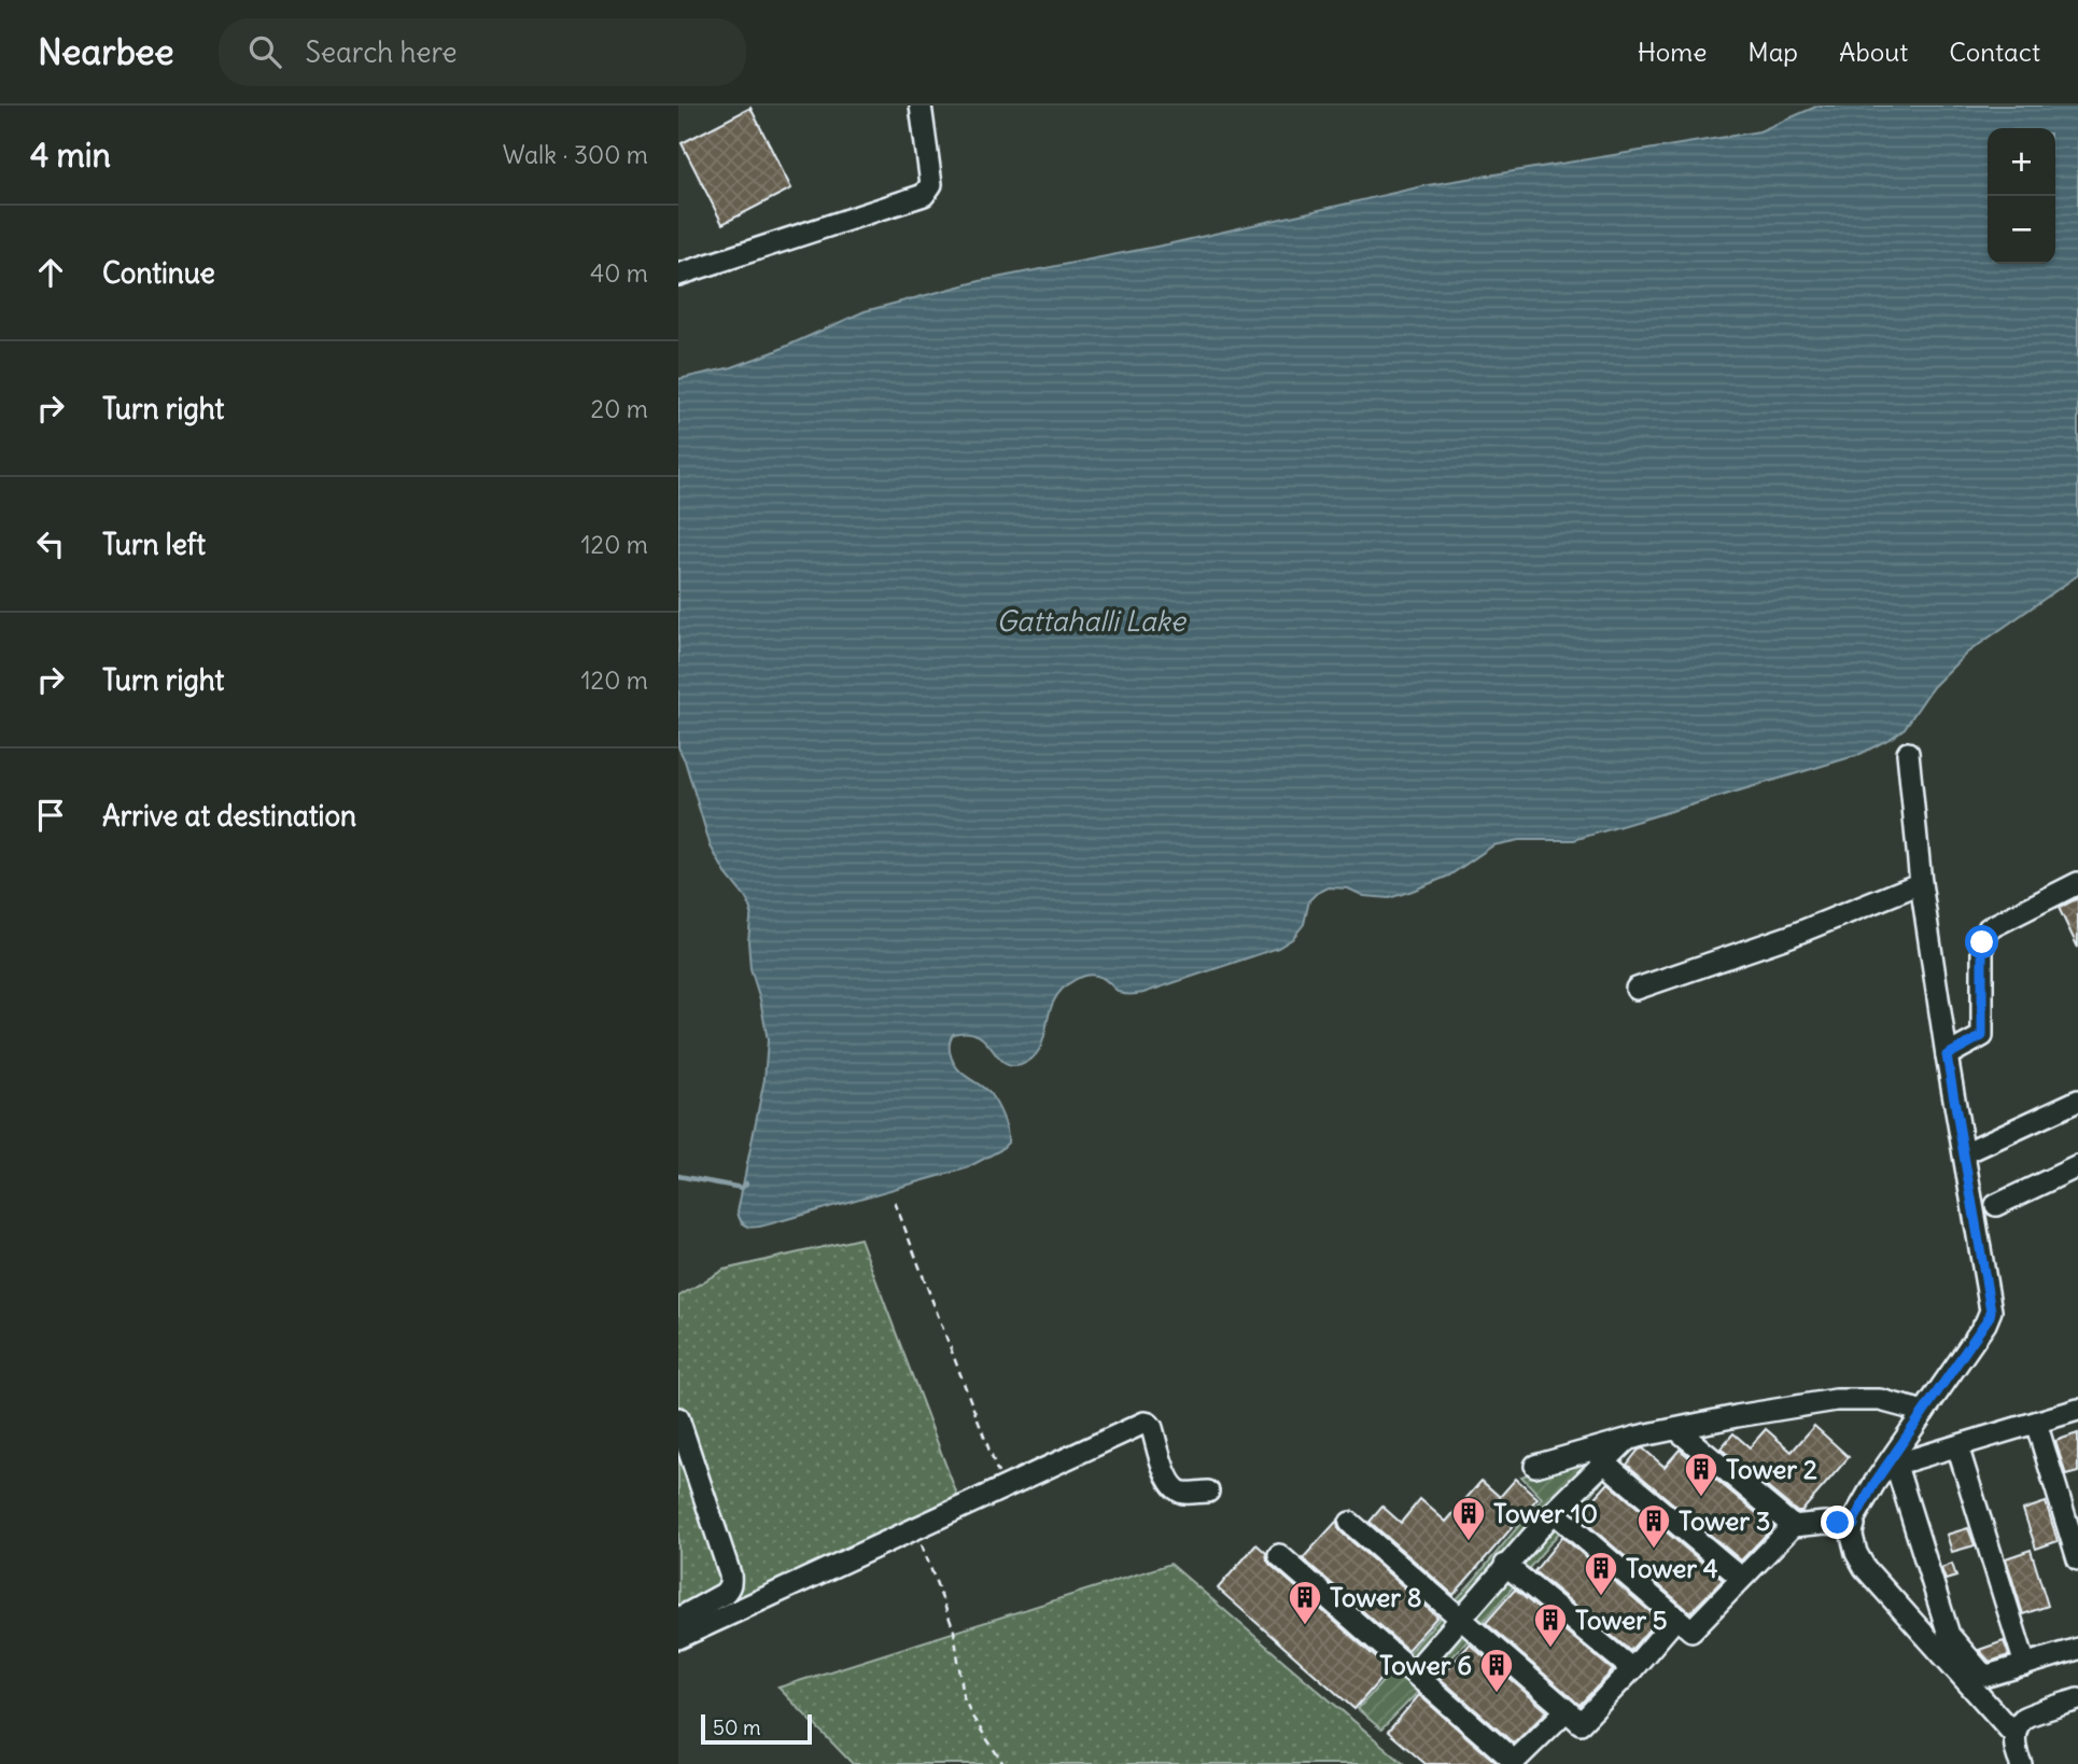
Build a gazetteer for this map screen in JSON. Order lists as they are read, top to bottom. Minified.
{"water":["Gattahalli Lake"],"places":{"building":["Tower 2","Tower 10","Tower 3","Tower 4","Tower 8","Tower 5","Tower 6"]},"scale_bar":"50 m","page":{"header":"Nearbee","search":"Search here","nav":["Home","Map","About","Contact"],"heading":["4 min","Walk · 300 m"],"map_buttons":["+","−"],"list":[["Continue","40 m"],["Turn right","20 m"],["Turn left","120 m"],["Turn right","120 m"],"Arrive at destination"],"scale":"50 m"}}
